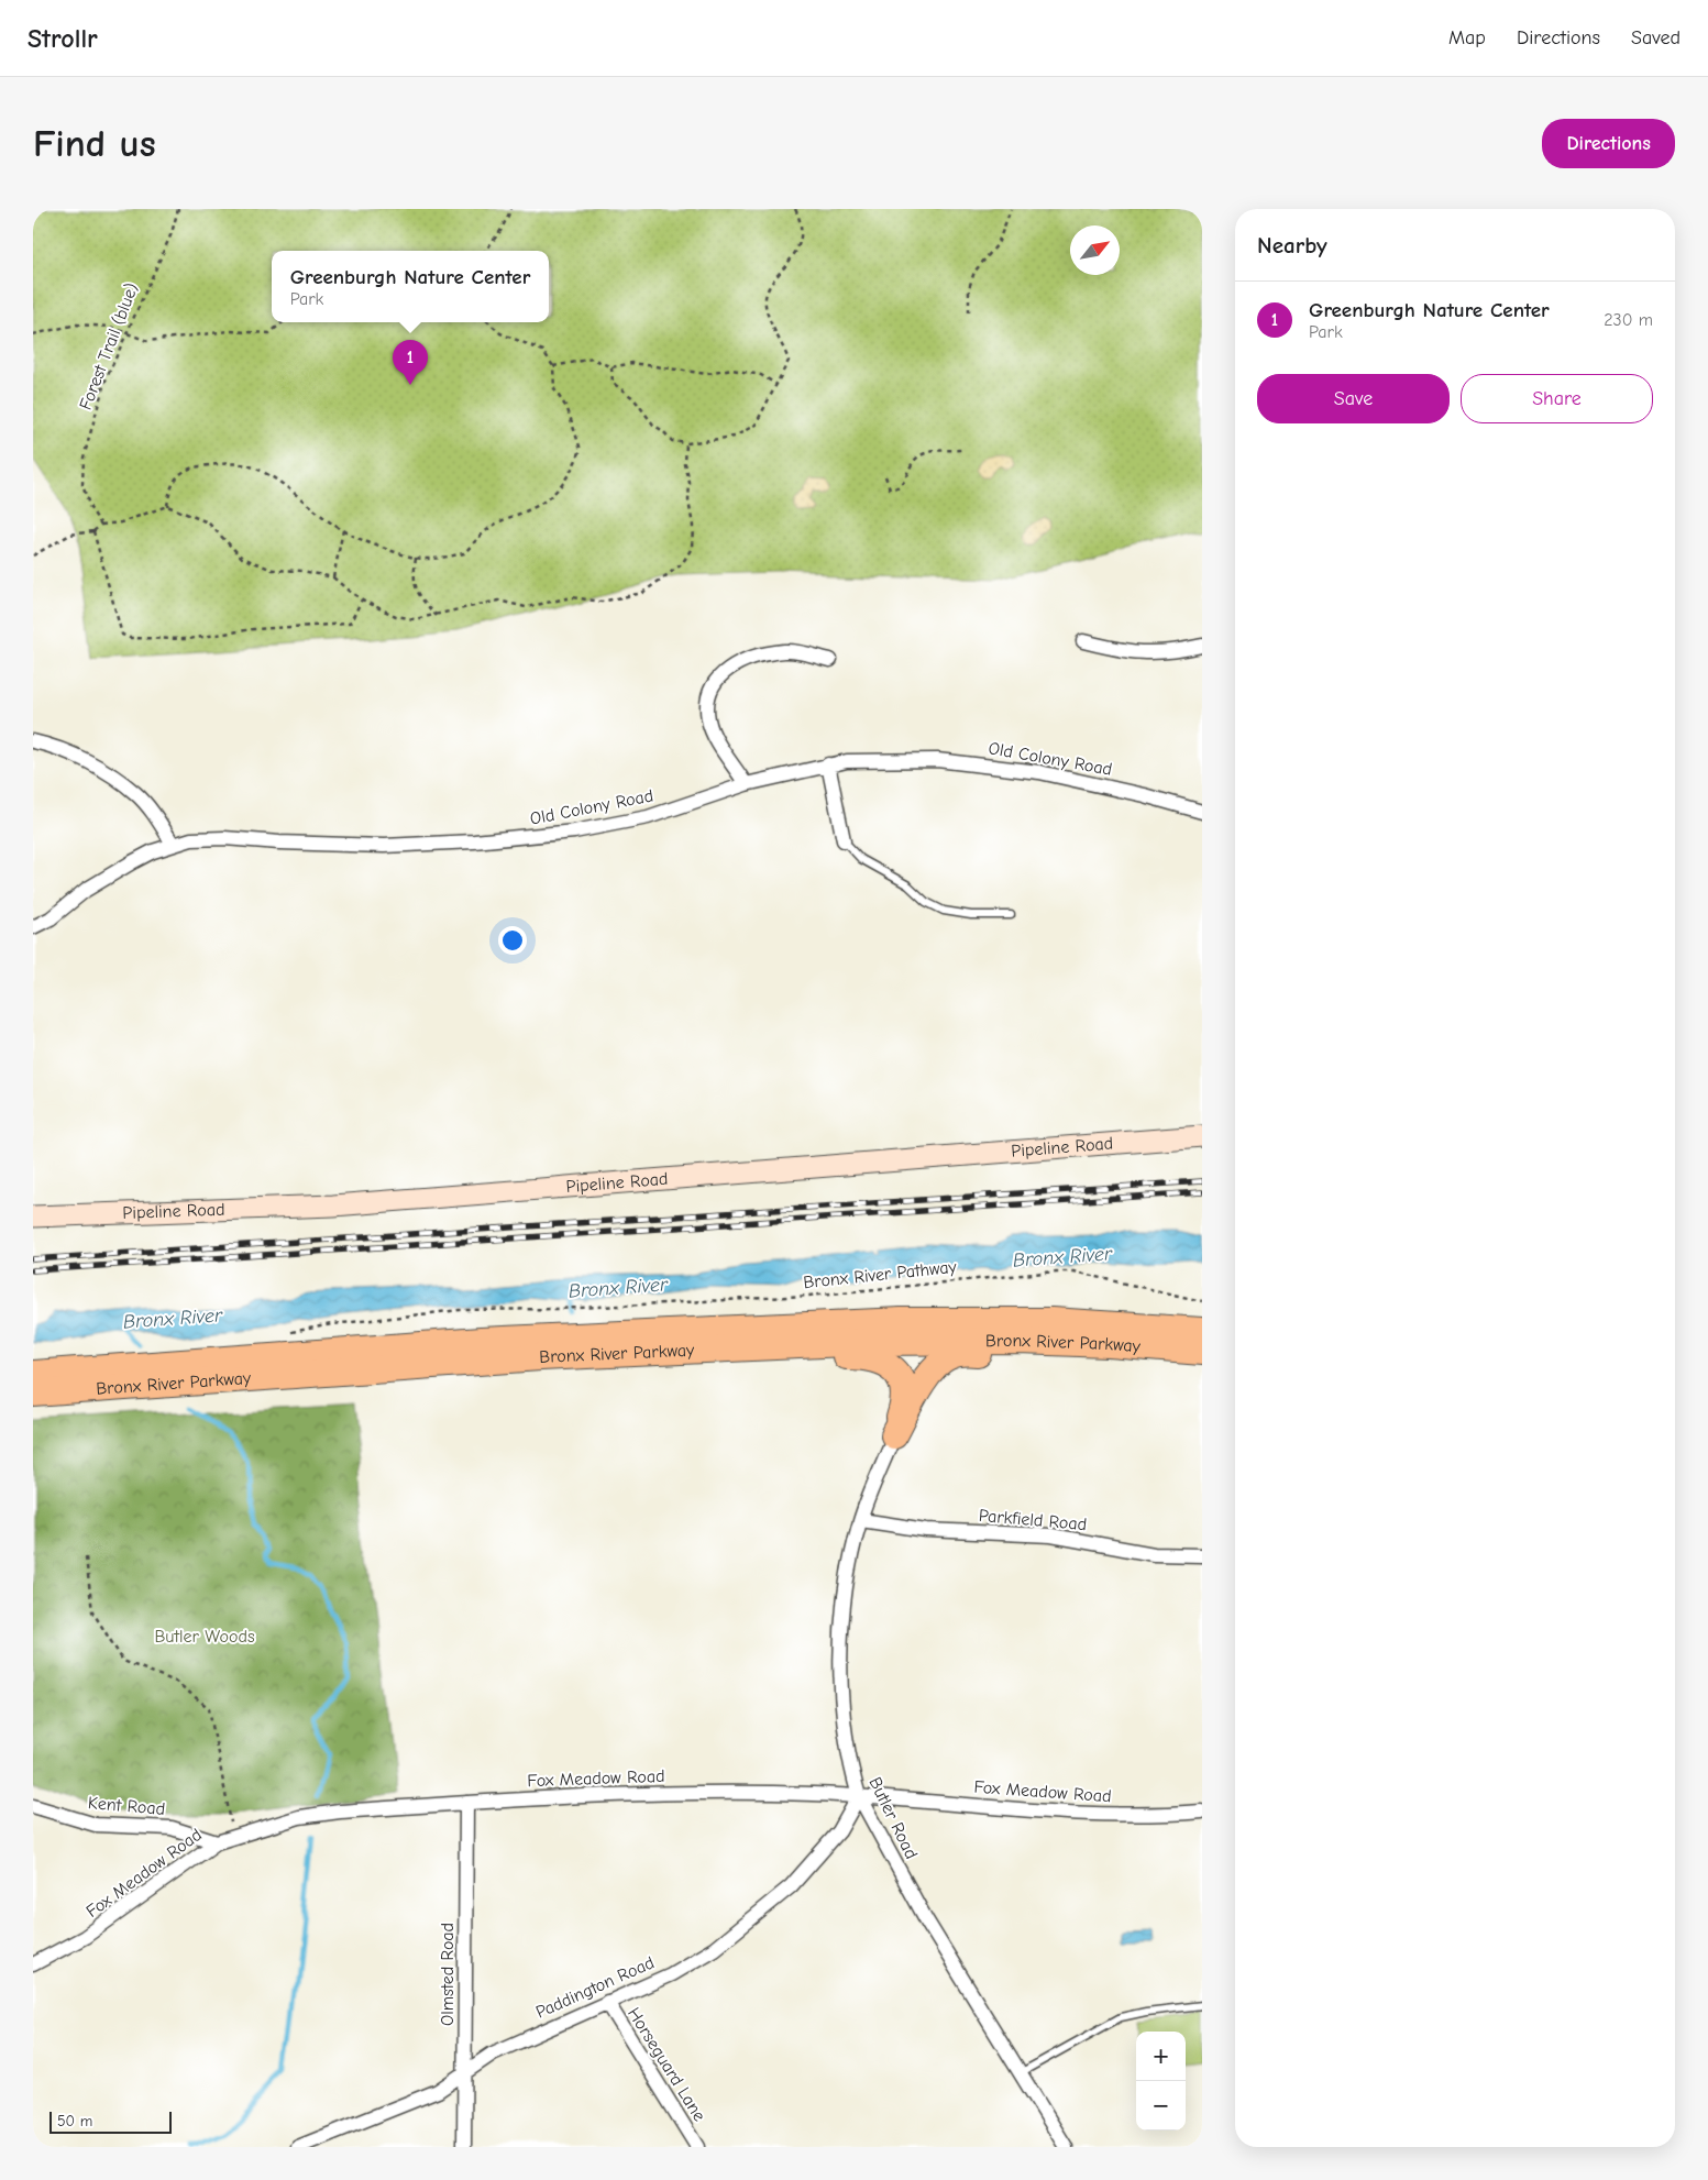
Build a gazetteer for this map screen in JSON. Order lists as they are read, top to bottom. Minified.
{"streets":{"highway":["Bronx River Parkway"],"street":["Old Colony Road","Pipeline Road","Parkfield Road","Fox Meadow Road","Kent Road","Butler Road","Olmsted Road","Paddington Road","Horseguard Lane"],"path":["Forest Trail (blue)","Bronx River Pathway"]},"crossings":[["Parkfield Road","Butler Road"],["Fox Meadow Road","Kent Road"],["Fox Meadow Road","Butler Road"],["Fox Meadow Road","Olmsted Road"],["Fox Meadow Road","Paddington Road"],["Butler Road","Paddington Road"],["Olmsted Road","Paddington Road"],["Paddington Road","Horseguard Lane"]],"water":["Bronx River"],"parks":["Butler Woods"],"scale_bar":"50 m","north":"top right","page":{"header":"Strollr","nav":["Map","Directions","Saved"],"buttons":["Directions",["Save","Share"]],"title":"Find us","heading":"Nearby","popup":["Greenburgh Nature Center","Park"],"list":[{"mark":"1","name":"Greenburgh Nature Center","note":"Park","value":"230 m"}],"pins":"1","map_buttons":["+","−"],"scale":"50 m"}}
